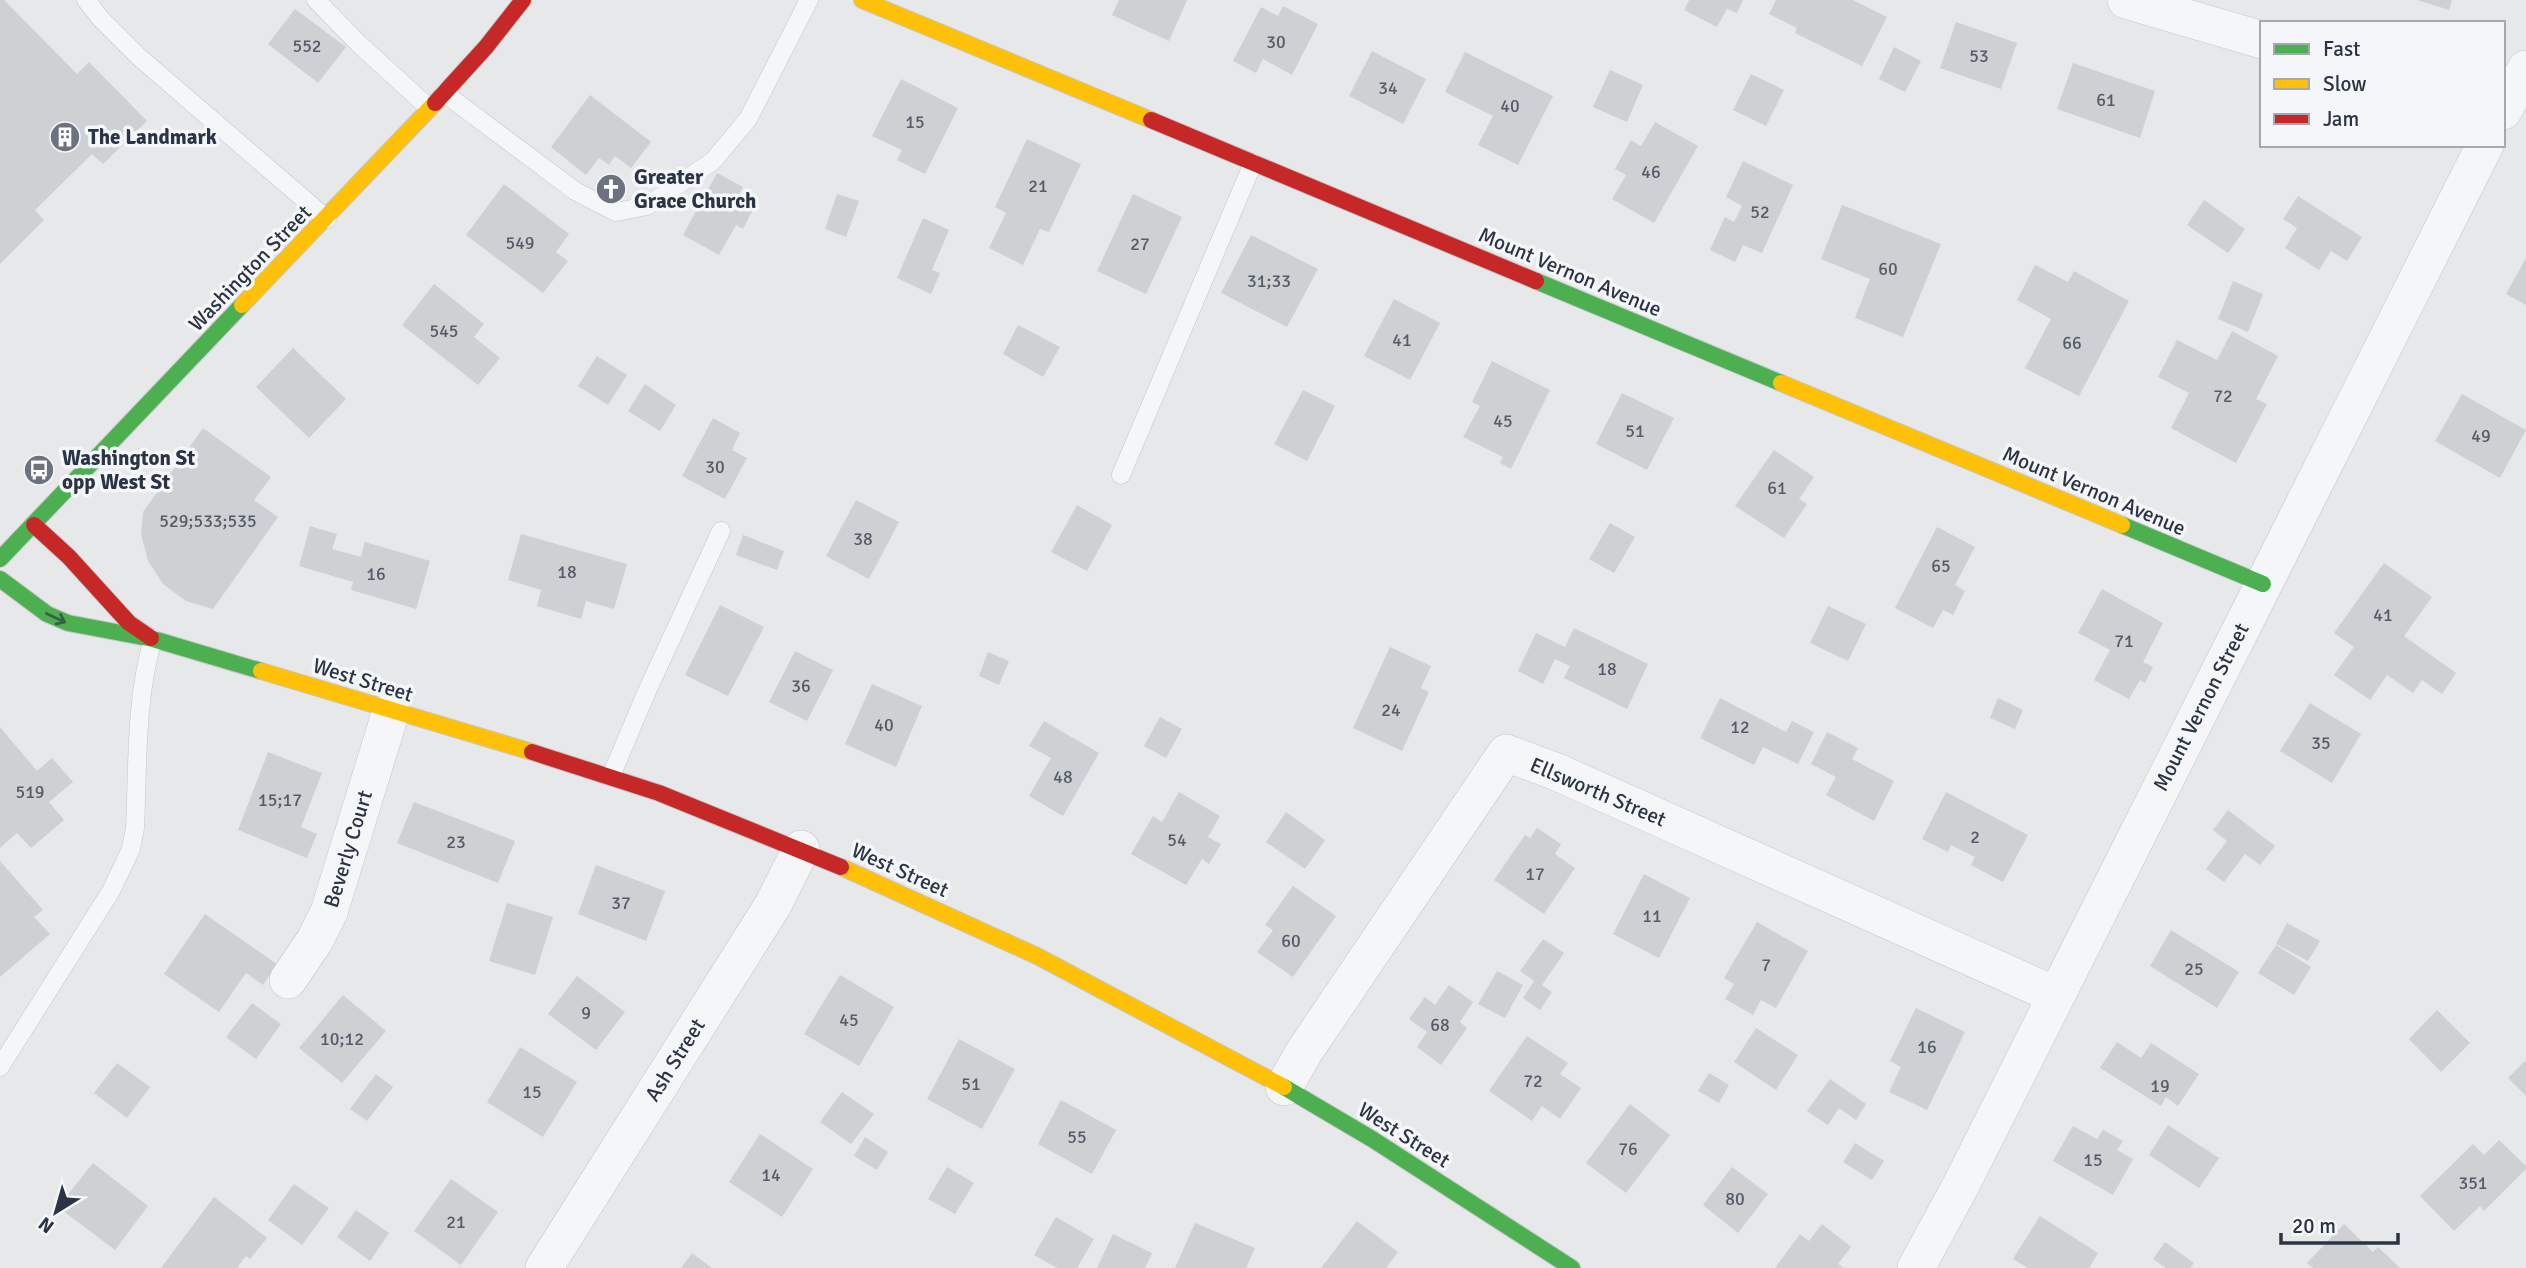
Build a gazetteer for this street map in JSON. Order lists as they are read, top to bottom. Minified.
{"streets":{"street":["Washington Street","Mount Vernon Avenue","West Street","Mount Vernon Street","Ellsworth Street","Beverly Court","Ash Street"]},"crossings":[["Washington Street","West Street"],["Mount Vernon Avenue","Mount Vernon Street"],["West Street","Ellsworth Street"],["West Street","Beverly Court"],["West Street","Ash Street"],["Mount Vernon Street","Ellsworth Street"]],"places":{"building":["The Landmark"],"church":["Greater Grace Church"],"bus stop":["Washington St opp West St"]},"house_numbers":["30","552","53","34","61","40","15","46","21","52","549","27","60","31;33","545","41","66","72","45","51","49","30","61","529;533;535","38","65","18","16","41","71","18","36","24","40","12","35","48","519","15;17","2","54","23","17","37","11","60","7","25","9","45","68","10;12","16","72","51","19","15","55","76","15","14","351","80","21"],"legend":["Fast","Slow","Jam"],"scale_bar":"20 m","north":"bottom left"}
